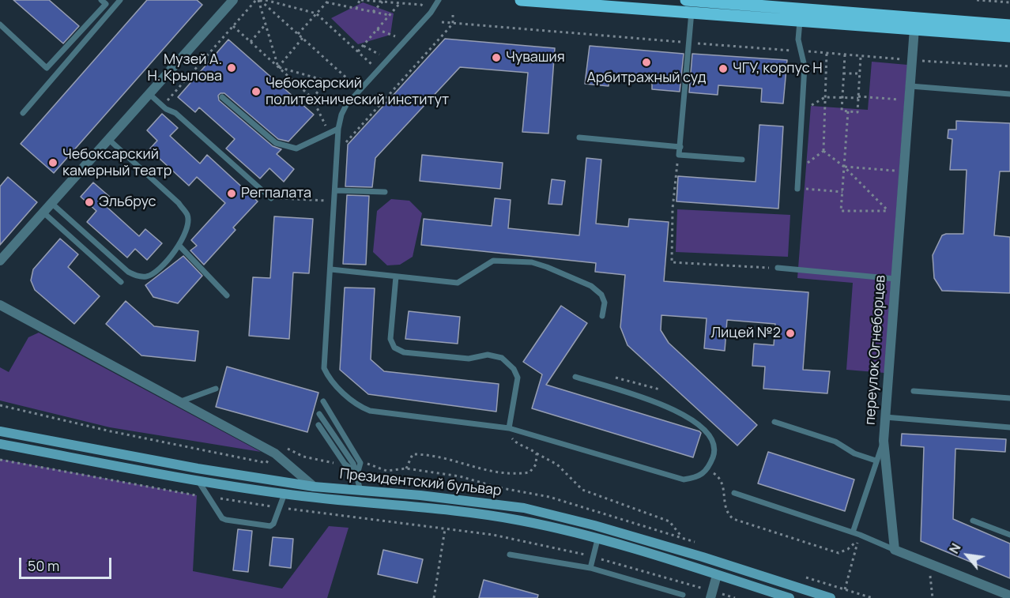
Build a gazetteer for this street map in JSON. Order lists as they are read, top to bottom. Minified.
{"streets":{"main road":["Президентский бульвар"],"street":["переулок Огнеборцев"]},"places":["Чувашия","Арбитражный суд","Музей А. Н. Крылова","ЧГУ, корпус Н","Чебоксарский политехнический институт","Чебоксарский камерный театр","Регпалата","Эльбрус","Лицей №2"],"scale_bar":"50 m","north":"top left"}
